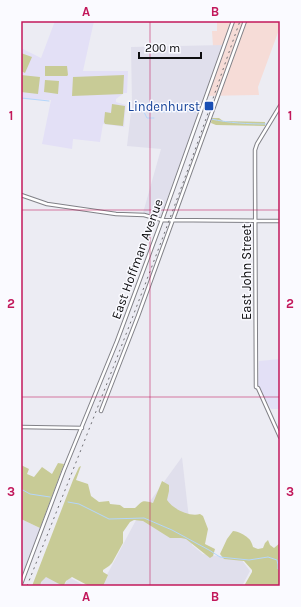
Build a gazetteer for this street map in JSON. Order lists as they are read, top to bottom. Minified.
{"streets":{"street":["East Hoffman Avenue","East John Street"]},"places":{"transit":["Lindenhurst"]},"scale_bar":"200 m","grid":{"columns":["A","B"],"rows":["1","2","3"]}}
